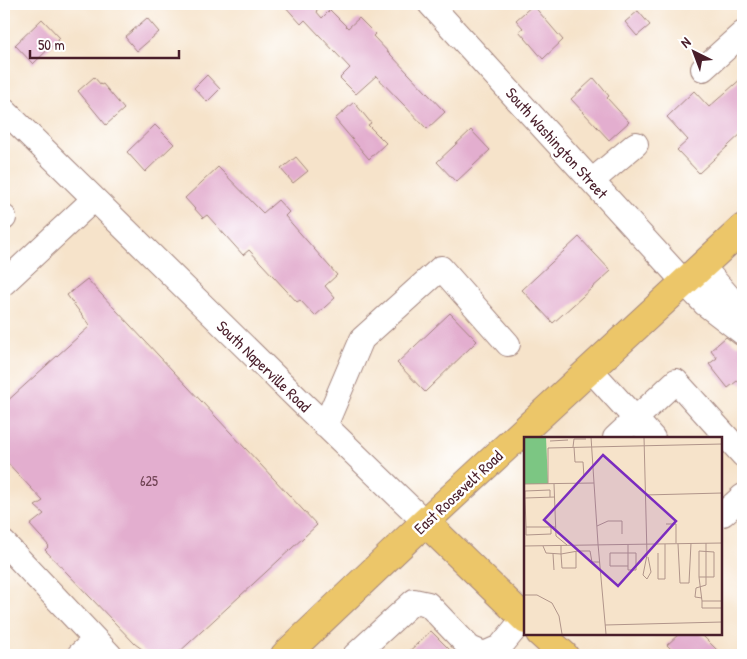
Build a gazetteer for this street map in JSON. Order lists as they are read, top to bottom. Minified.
{"streets":{"main road":["South Naperville Road","East Roosevelt Road"],"street":["South Washington Street"]},"crossings":[["South Washington Street","East Roosevelt Road"],["South Naperville Road","East Roosevelt Road"]],"house_numbers":["625"],"scale_bar":"50 m","north":"top left"}
